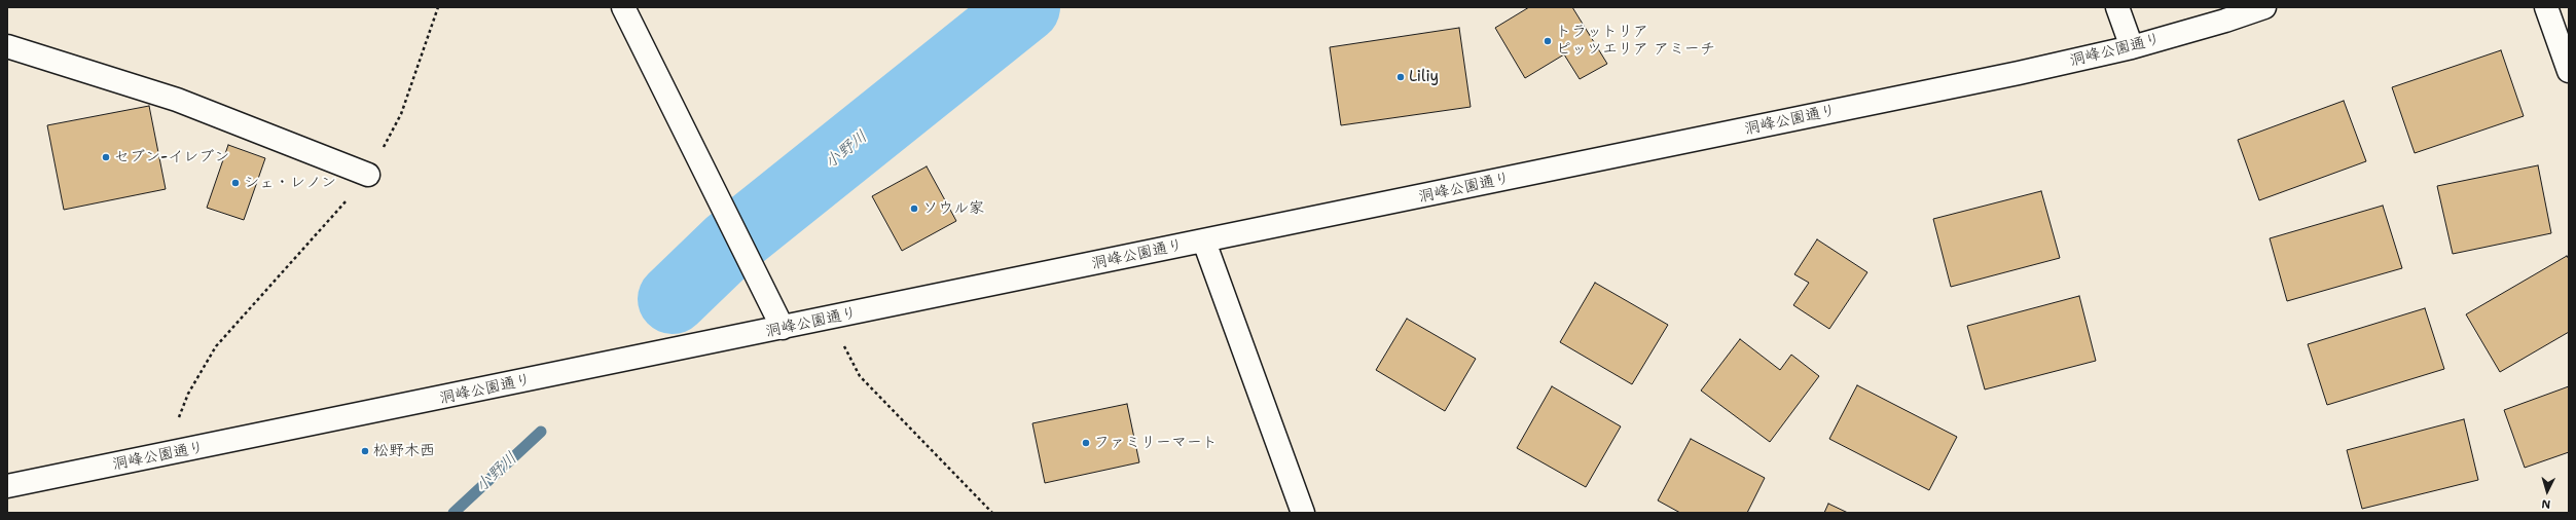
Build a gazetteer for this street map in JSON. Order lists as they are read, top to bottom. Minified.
{"streets":{"street":["洞峰公園通り"]},"water":["小野川"],"places":["トラットリア ピッツエリア アミーチ","Liliy","セブン-イレブン","シェ・レノン","ソウル家","ファミリーマート","松野木西"],"north":"bottom"}
